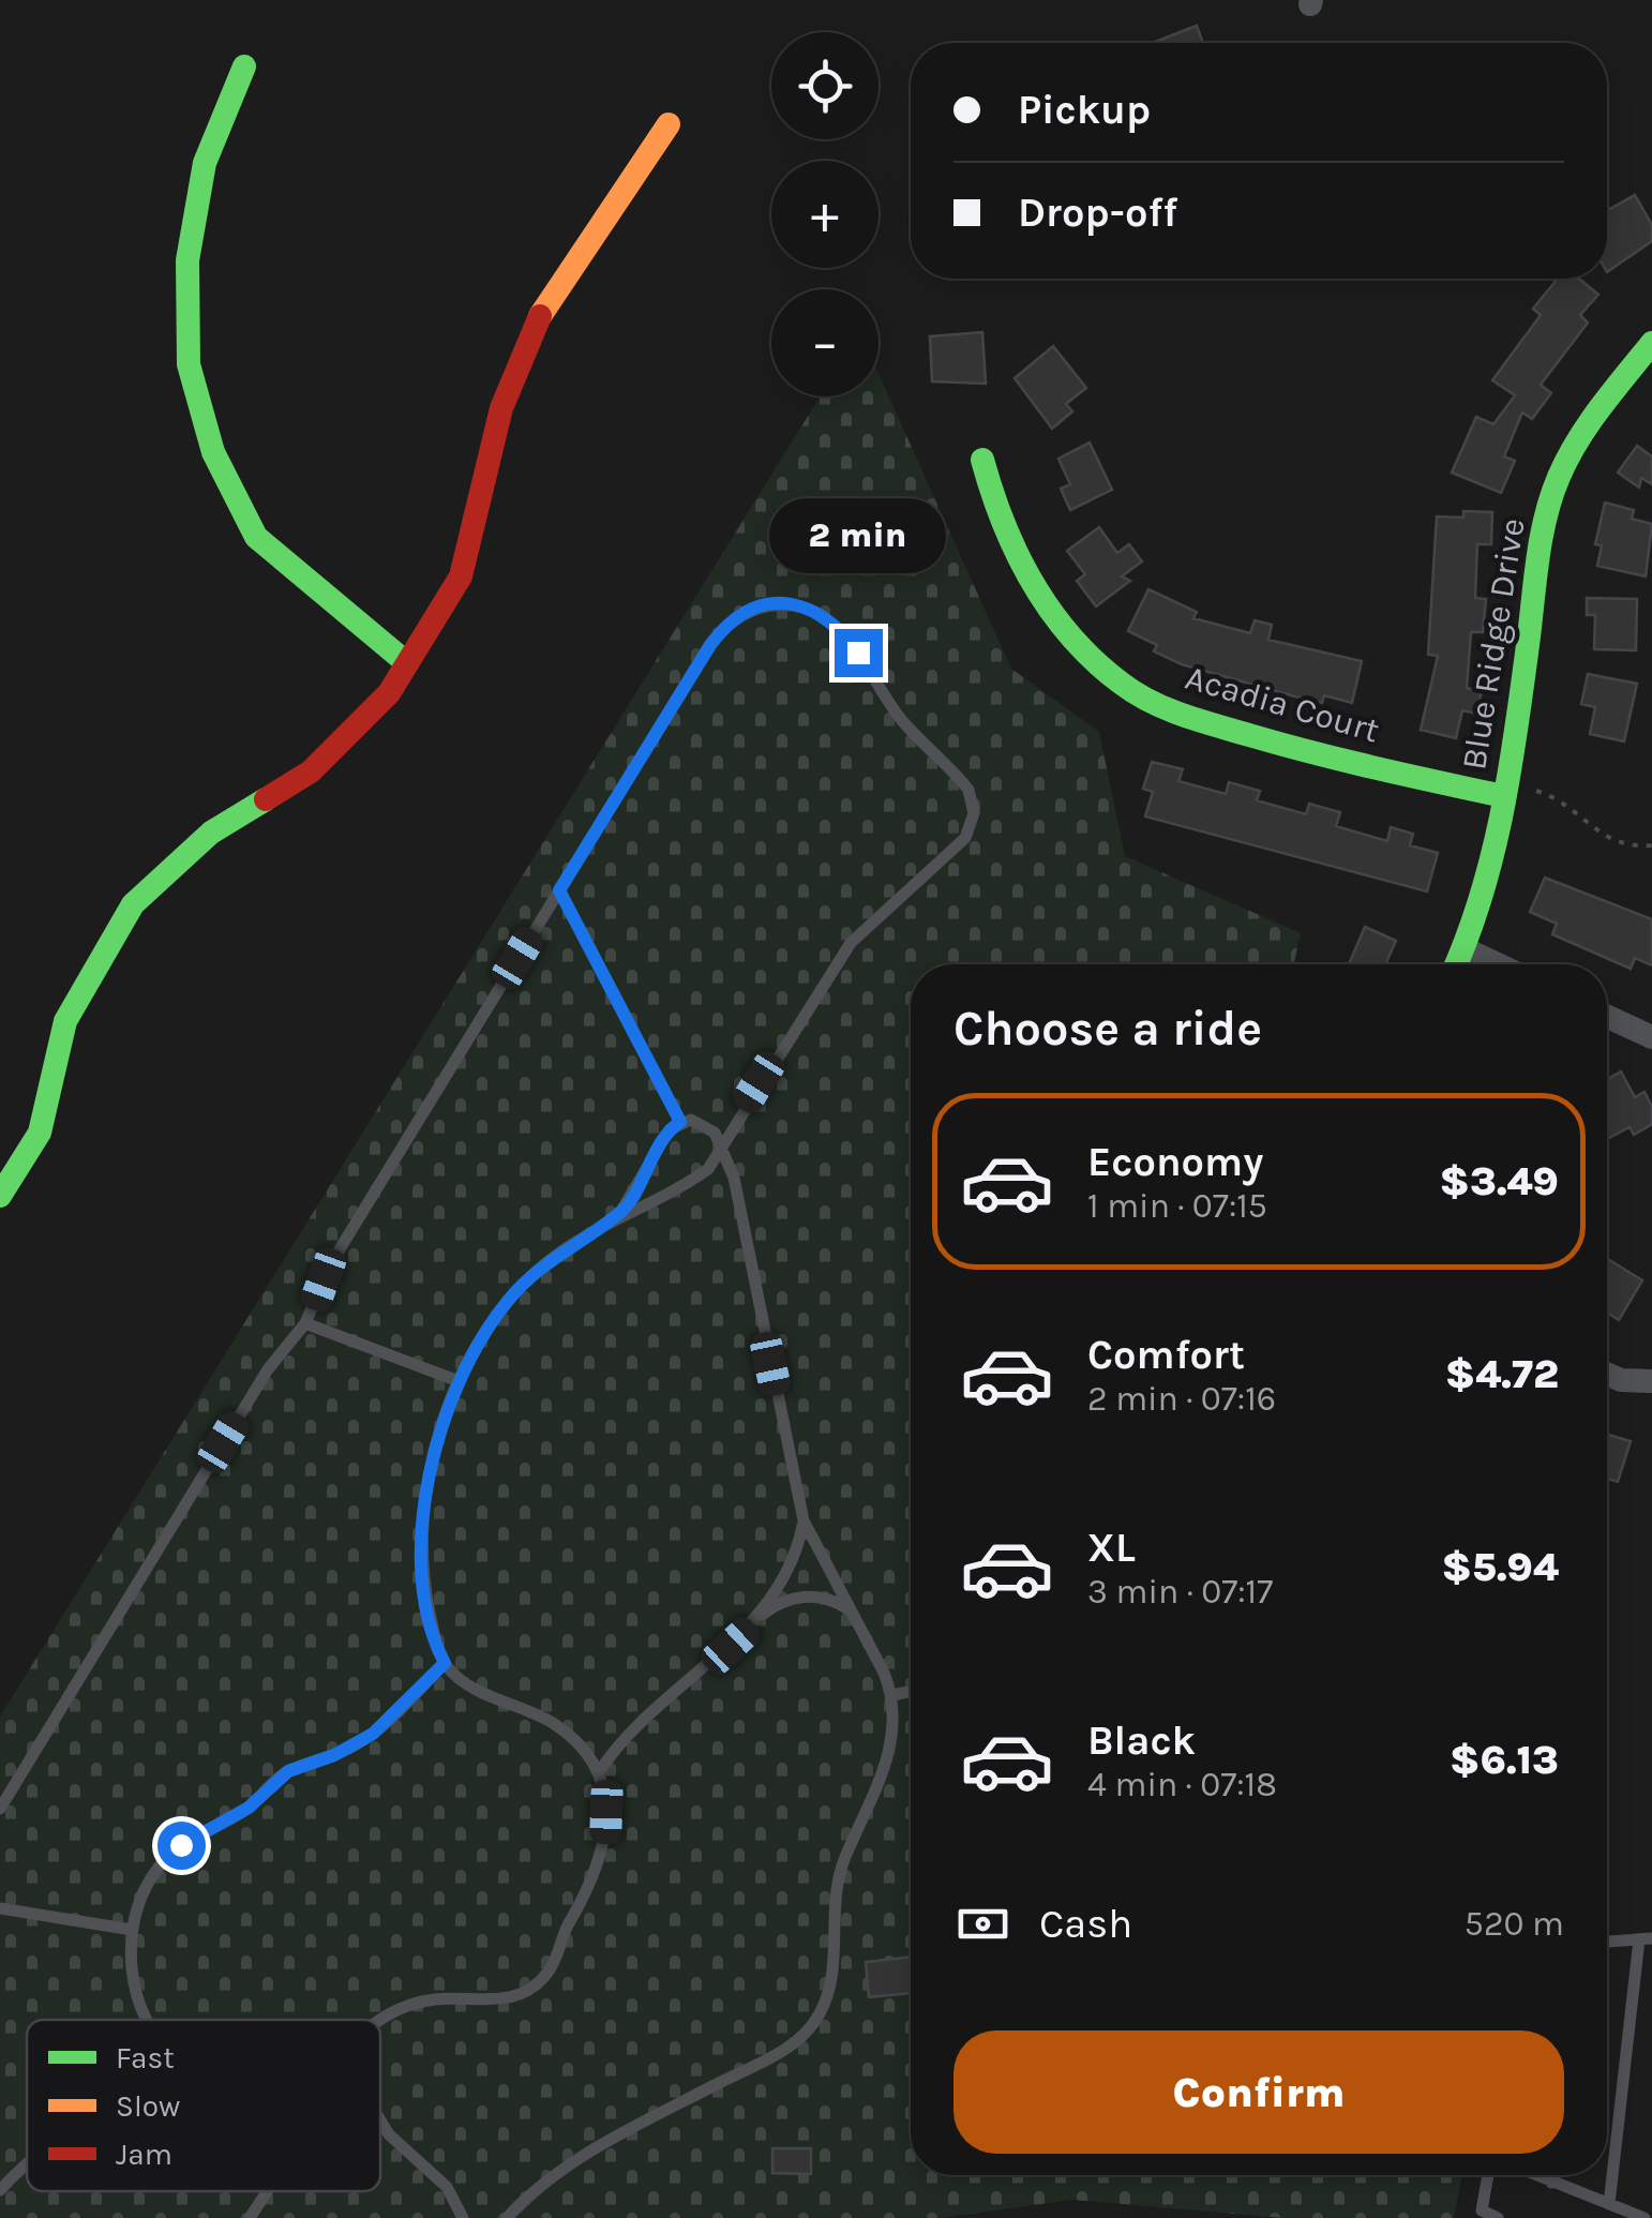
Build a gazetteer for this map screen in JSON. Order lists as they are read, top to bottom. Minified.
{"streets":{"street":["Blue Ridge Drive","Acadia Court"]},"crossings":[["Blue Ridge Drive","Acadia Court"]],"legend":["Fast","Slow","Jam"],"page":{"map_buttons":["+","−"],"banner":["Pickup","Drop-off"],"bubble":"2 min","heading":"Choose a ride","list":[{"name":"Economy","note":"1 min · 07:15","value":"$3.49"},{"name":"Comfort","note":"2 min · 07:16","value":"$4.72"},{"name":"XL","note":"3 min · 07:17","value":"$5.94"},{"name":"Black","note":"4 min · 07:18","value":"$6.13"}],"pay":["Cash","520 m"],"buttons":"Confirm"}}
